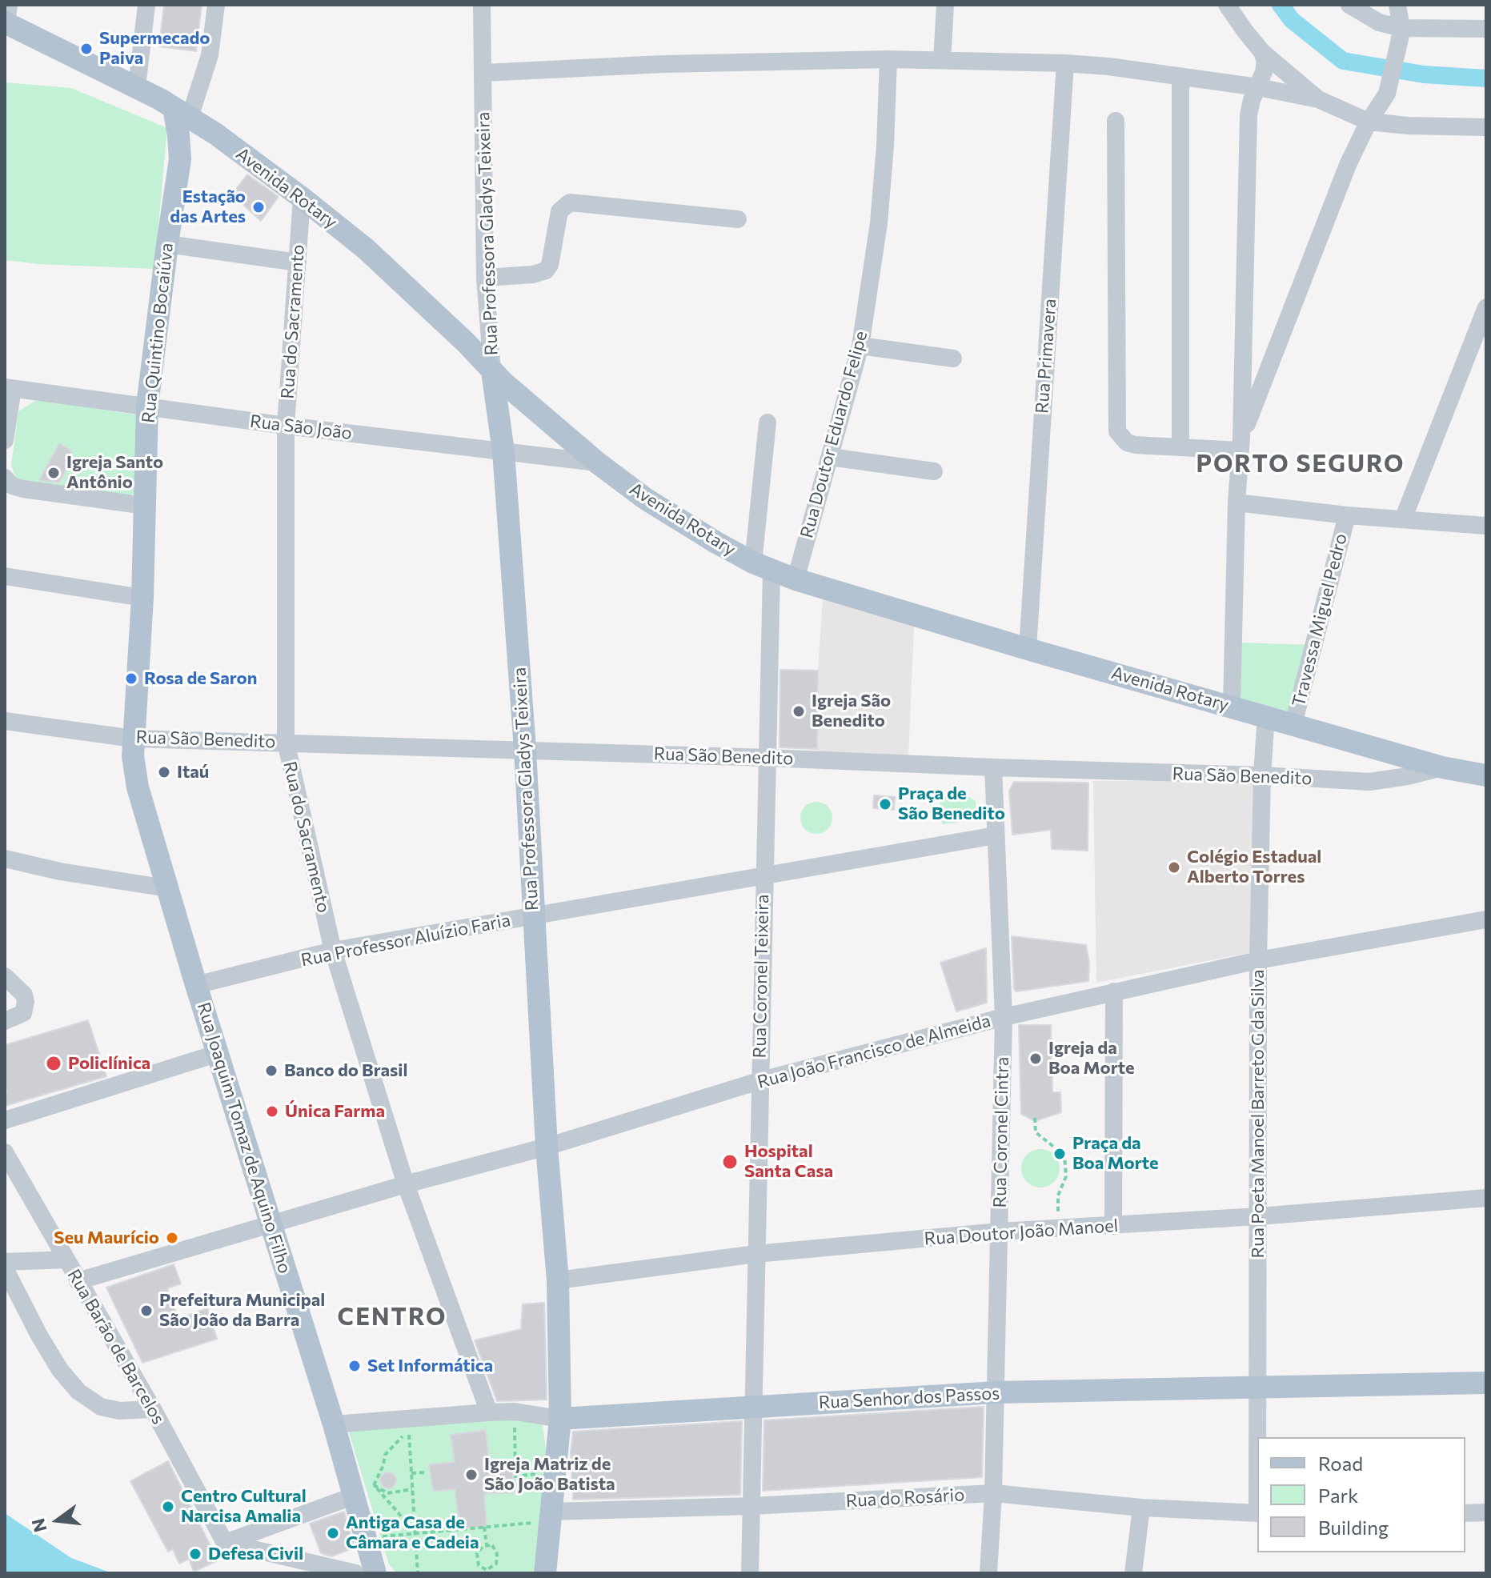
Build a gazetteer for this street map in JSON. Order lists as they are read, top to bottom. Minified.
{"streets":{"main road":["Avenida Rotary","Rua Professora Gladys Teixeira","Rua Quintino Bocaiúva","Rua Joaquim Tomaz de Aquino Filho","Rua Senhor dos Passos"],"street":["Rua do Sacramento","Rua Primavera","Rua São João","Rua Doutor Eduardo Felipe","Travessa Miguel Pedro","Rua São Benedito","Rua Professor Aluízio Faria","Rua Coronel Teixeira","Rua João Francisco de Almeida","Rua Poeta Manoel Barreto G da Silva","Rua Coronel Cintra","Rua Doutor João Manoel","Rua Barão de Barcelos","Rua do Rosário"]},"crossings":[["Avenida Rotary","Rua Professora Gladys Teixeira"],["Avenida Rotary","Rua do Sacramento"],["Avenida Rotary","Rua Quintino Bocaiúva"],["Avenida Rotary","Rua Primavera"],["Avenida Rotary","Rua São João"],["Avenida Rotary","Rua Doutor Eduardo Felipe"],["Avenida Rotary","Travessa Miguel Pedro"],["Avenida Rotary","Rua São Benedito"],["Avenida Rotary","Rua Coronel Teixeira"],["Avenida Rotary","Rua Poeta Manoel Barreto G da Silva"],["Rua Professora Gladys Teixeira","Rua São João"],["Rua Professora Gladys Teixeira","Rua São Benedito"],["Rua Professora Gladys Teixeira","Rua Professor Aluízio Faria"],["Rua Professora Gladys Teixeira","Rua João Francisco de Almeida"],["Rua Professora Gladys Teixeira","Rua Doutor João Manoel"],["Rua Professora Gladys Teixeira","Rua Senhor dos Passos"],["Rua Professora Gladys Teixeira","Rua do Rosário"],["Rua do Sacramento","Rua São João"],["Rua do Sacramento","Rua São Benedito"],["Rua do Sacramento","Rua Professor Aluízio Faria"],["Rua do Sacramento","Rua João Francisco de Almeida"],["Rua do Sacramento","Rua Senhor dos Passos"],["Rua Quintino Bocaiúva","Rua São João"],["Rua Quintino Bocaiúva","Rua São Benedito"],["Rua Quintino Bocaiúva","Rua Joaquim Tomaz de Aquino Filho"],["Rua São Benedito","Rua Coronel Teixeira"],["Rua São Benedito","Rua Poeta Manoel Barreto G da Silva"],["Rua São Benedito","Rua Coronel Cintra"],["Rua São Benedito","Rua Joaquim Tomaz de Aquino Filho"],["Rua Professor Aluízio Faria","Rua Coronel Teixeira"],["Rua Professor Aluízio Faria","Rua Coronel Cintra"],["Rua Professor Aluízio Faria","Rua Joaquim Tomaz de Aquino Filho"],["Rua Coronel Teixeira","Rua João Francisco de Almeida"],["Rua Coronel Teixeira","Rua Doutor João Manoel"],["Rua Coronel Teixeira","Rua Senhor dos Passos"],["Rua Coronel Teixeira","Rua do Rosário"],["Rua João Francisco de Almeida","Rua Poeta Manoel Barreto G da Silva"],["Rua João Francisco de Almeida","Rua Coronel Cintra"],["Rua João Francisco de Almeida","Rua Joaquim Tomaz de Aquino Filho"],["Rua João Francisco de Almeida","Rua Barão de Barcelos"],["Rua Poeta Manoel Barreto G da Silva","Rua Doutor João Manoel"],["Rua Poeta Manoel Barreto G da Silva","Rua Senhor dos Passos"],["Rua Coronel Cintra","Rua Doutor João Manoel"],["Rua Coronel Cintra","Rua Senhor dos Passos"],["Rua Coronel Cintra","Rua do Rosário"],["Rua Joaquim Tomaz de Aquino Filho","Rua Senhor dos Passos"]],"districts":["PORTO SEGURO","CENTRO"],"places":["Supermecado Paiva","Estação das Artes","Igreja Santo Antônio","Rosa de Saron","Igreja São Benedito","Itaú","Praça de São Benedito","Colégio Estadual Alberto Torres","Igreja da Boa Morte","Policlínica","Banco do Brasil","Única Farma","Praça da Boa Morte","Hospital Santa Casa","Seu Maurício","Prefeitura Municipal São João da Barra","Set Informática","Igreja Matriz de São João Batista","Centro Cultural Narcisa Amalia","Antiga Casa de Câmara e Cadeia","Defesa Civil"],"legend":["Road","Park","Building"],"north":"left"}
